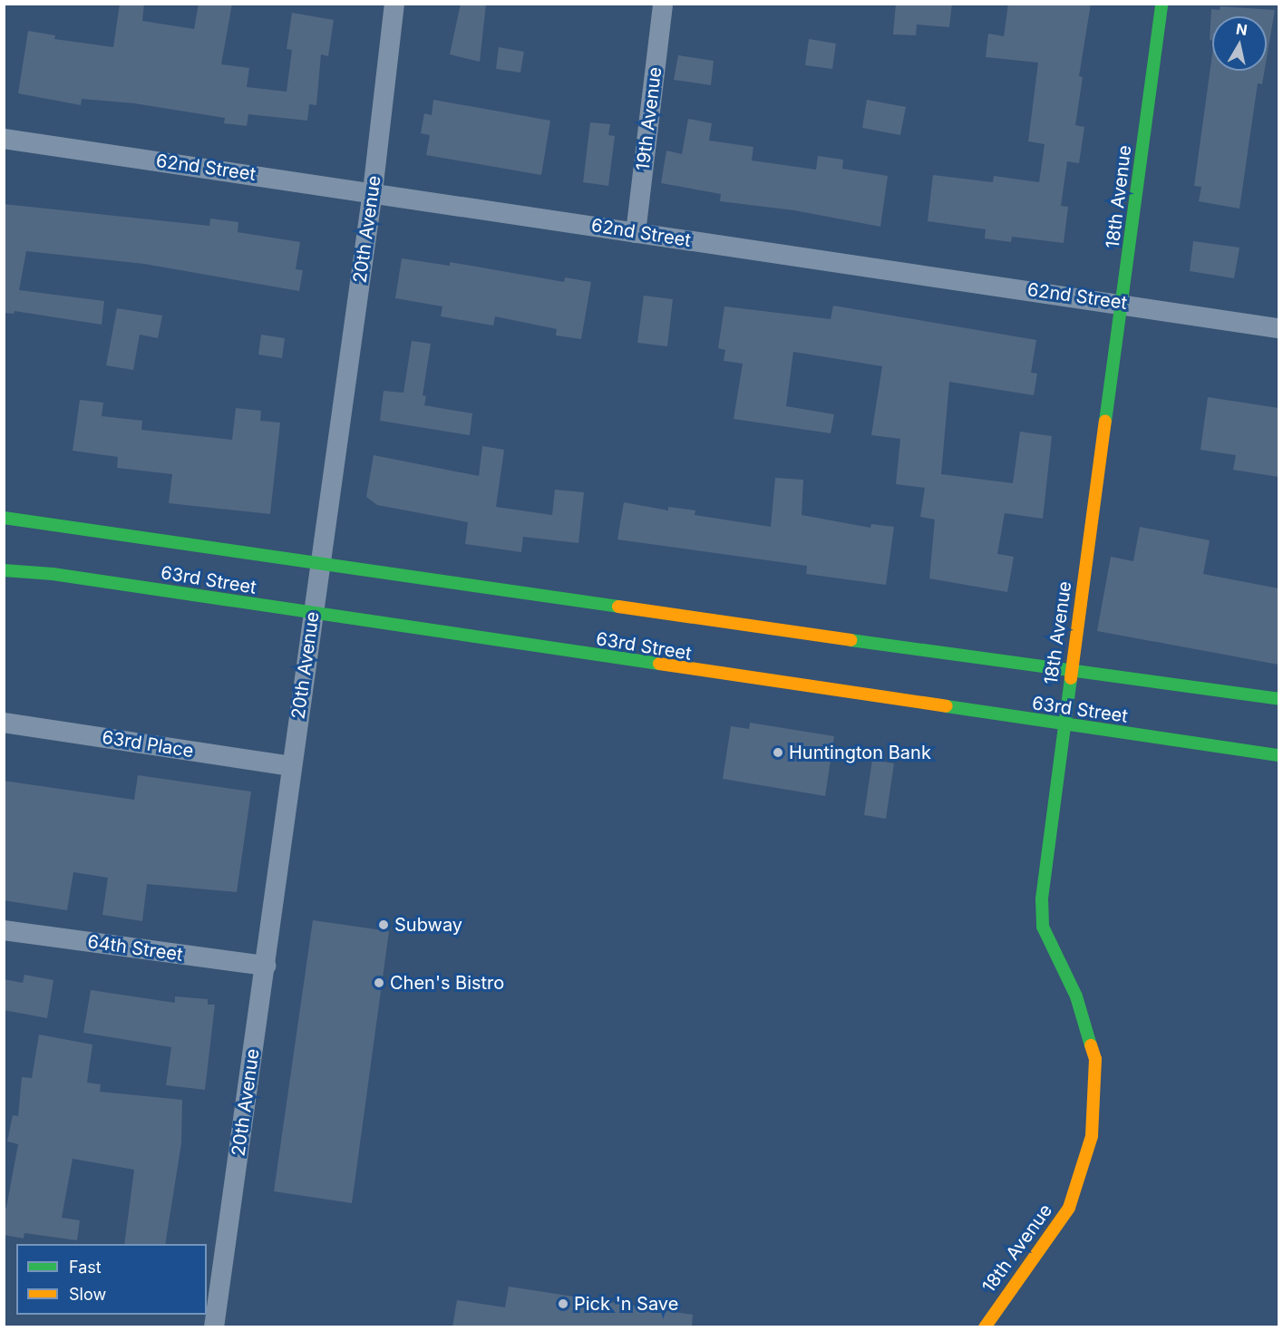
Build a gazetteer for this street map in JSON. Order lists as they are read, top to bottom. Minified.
{"streets":{"main road":["18th Avenue","63rd Street"],"street":["19th Avenue","62nd Street","20th Avenue","63rd Place","64th Street"]},"crossings":[["19th Avenue","62nd Street"],["62nd Street","18th Avenue"],["62nd Street","20th Avenue"],["18th Avenue","63rd Street"],["20th Avenue","63rd Street"],["20th Avenue","63rd Place"],["20th Avenue","64th Street"]],"places":["Huntington Bank","Subway","Chen's Bistro","Pick 'n Save"],"legend":["Fast","Slow"],"north":"top"}
